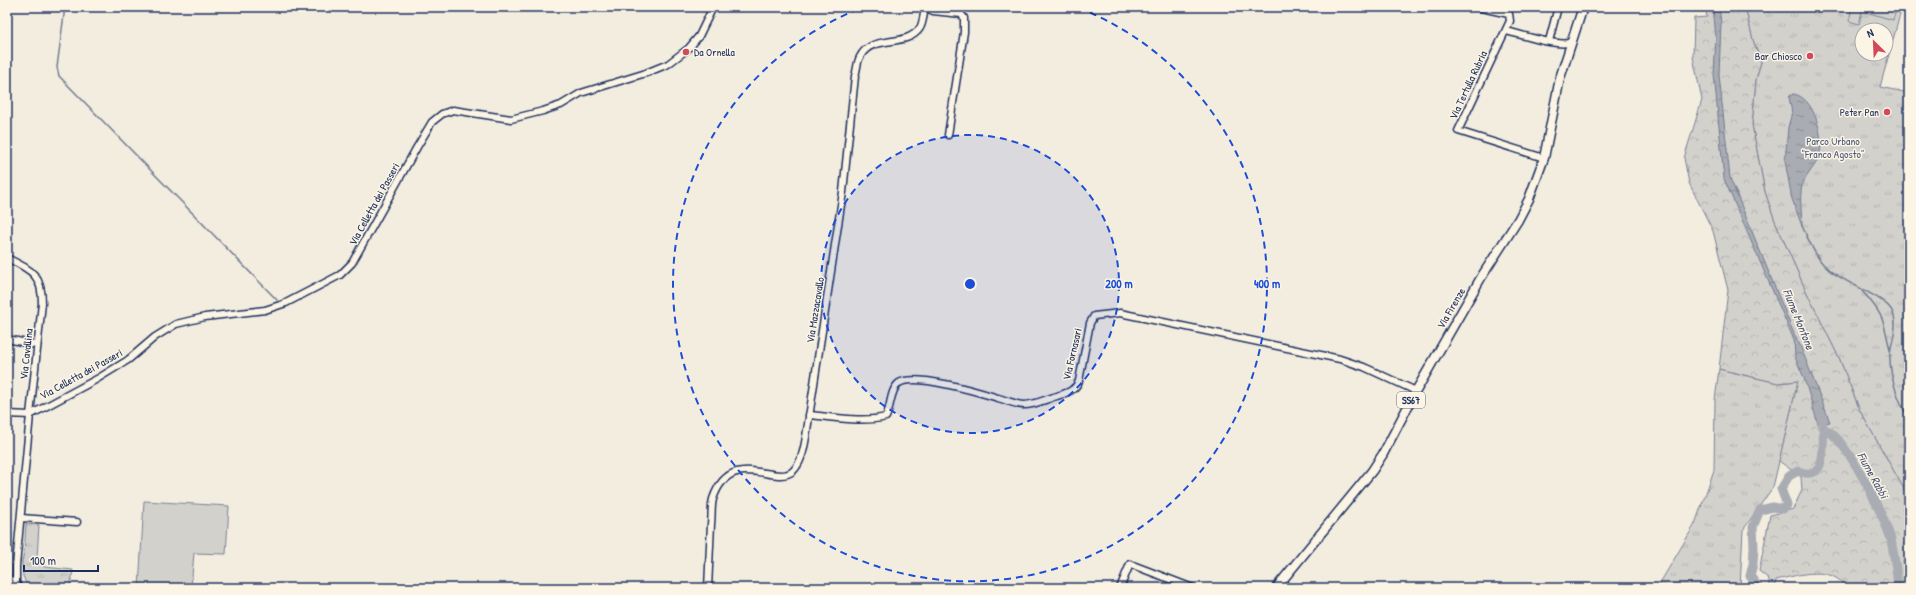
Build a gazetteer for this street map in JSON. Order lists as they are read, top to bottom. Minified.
{"streets":{"main road":["Via Firenze","SS67"],"street":["Via Tertulla Rubria","Via Celletta dei Passeri","Via Mazzacavallo","Via Cavallina","Via Fornasari"]},"crossings":[["Via Tertulla Rubria","Via Firenze"],["Via Celletta dei Passeri","Via Cavallina"],["Via Firenze","Via Fornasari"],["Via Mazzacavallo","Via Fornasari"]],"water":["Fiume Montone","Fiume Rabbi"],"parks":["Parco Urbano \"Franco Agosto\""],"places":["Da Ornella","Bar Chiosco","Peter Pan"],"scale_bar":"100 m","north":"top left","rings":["200 m","400 m"]}
